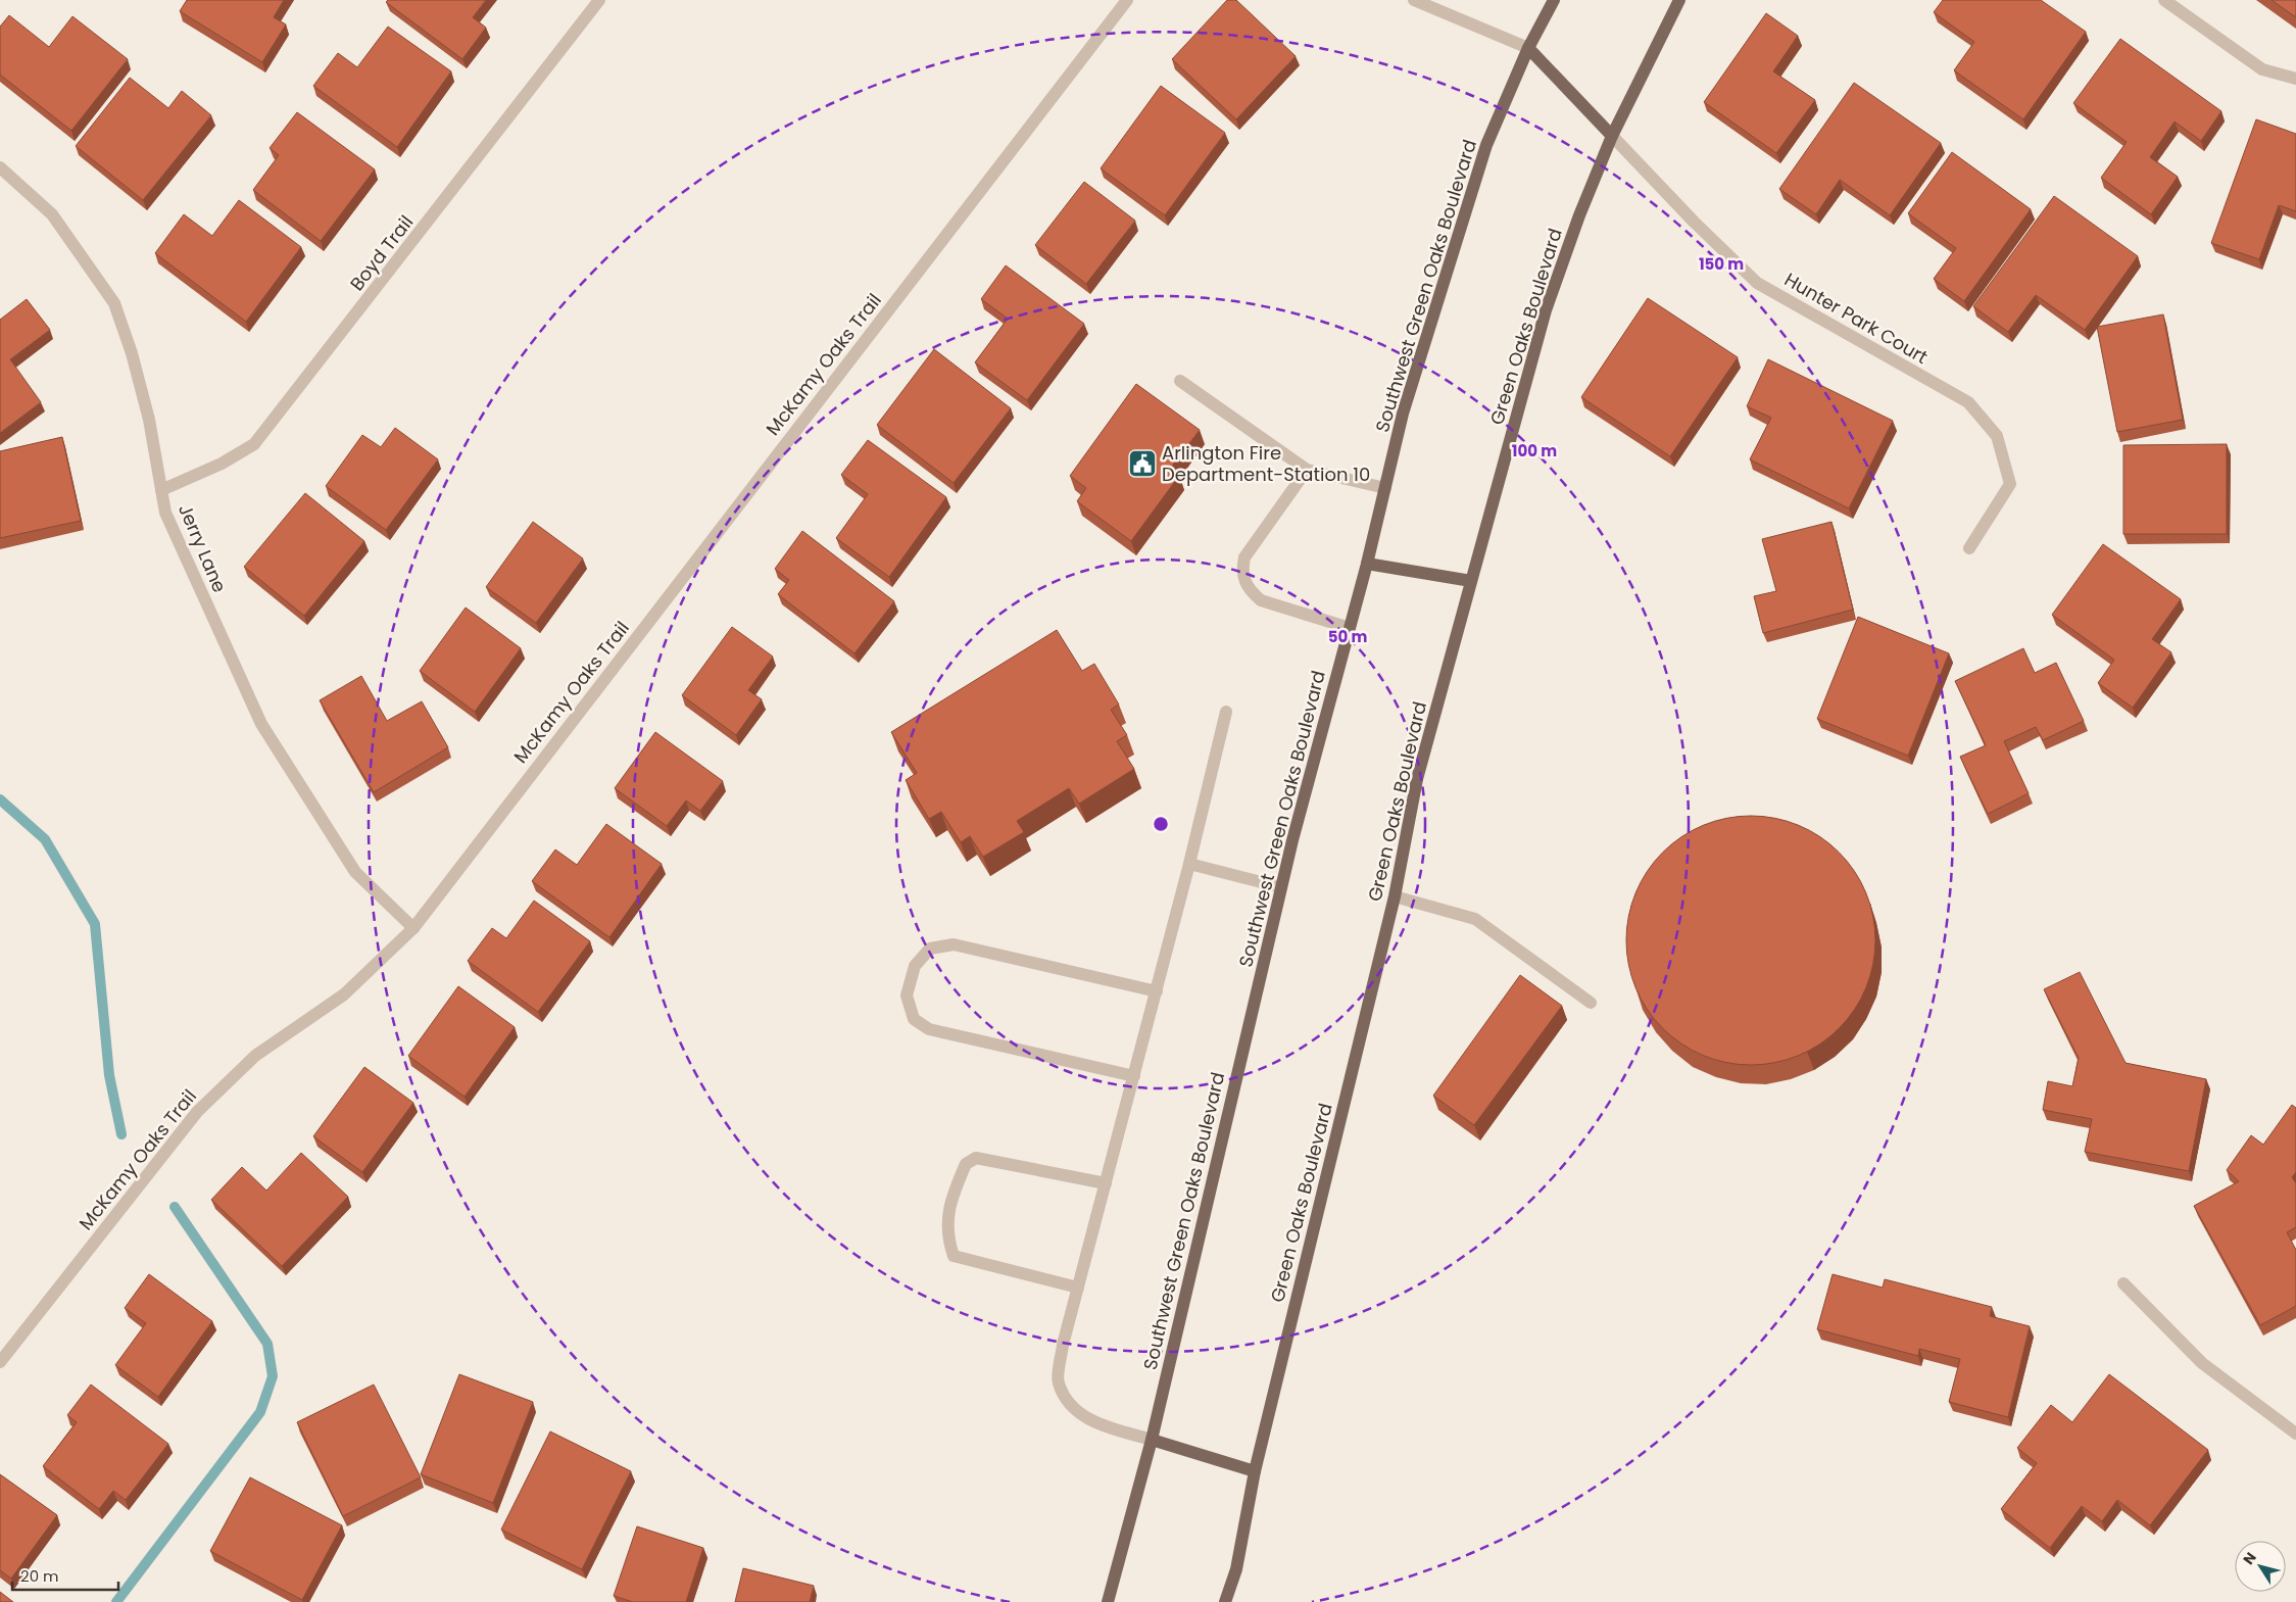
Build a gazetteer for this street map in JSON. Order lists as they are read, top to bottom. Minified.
{"streets":{"main road":["Southwest Green Oaks Boulevard","Green Oaks Boulevard"],"street":["Boyd Trail","Hunter Park Court","McKamy Oaks Trail","Jerry Lane"]},"crossings":[["Boyd Trail","Jerry Lane"],["Hunter Park Court","Green Oaks Boulevard"],["McKamy Oaks Trail","Jerry Lane"]],"places":{"public building":["Arlington Fire Department-Station 10"]},"scale_bar":"20 m","north":"top left","rings":["150 m","100 m","50 m"]}
